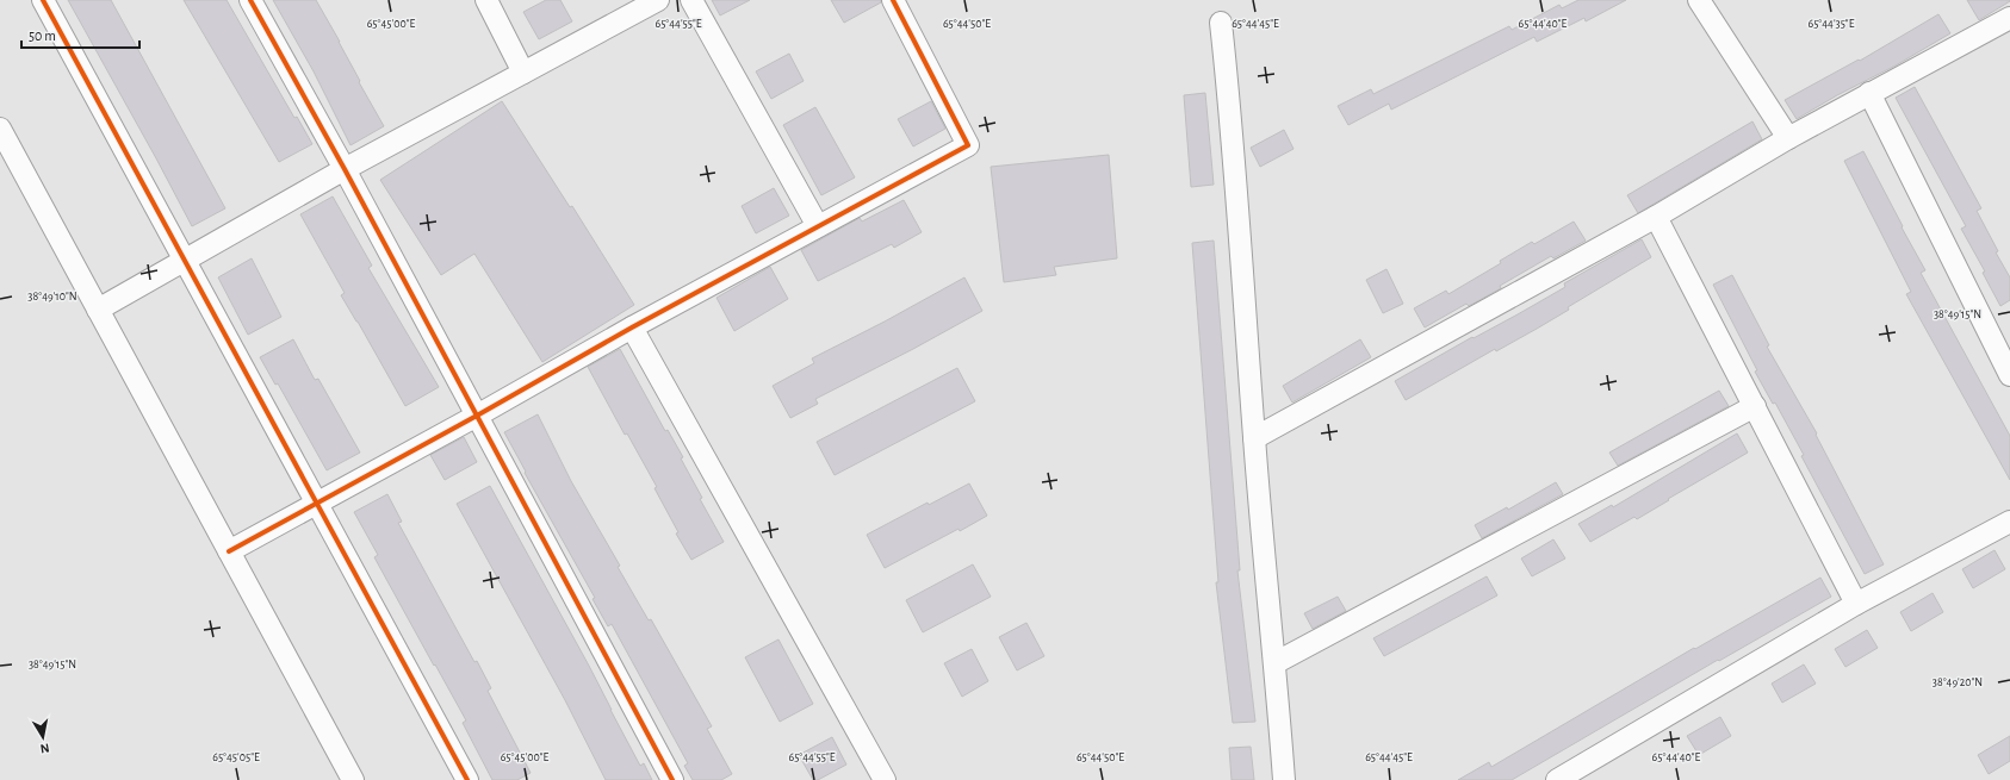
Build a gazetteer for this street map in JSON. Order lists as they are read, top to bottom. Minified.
{"scale_bar":"50 m","north":"bottom","coordinates":["65°45'00\"E","65°44'55\"E","65°44'50\"E","65°44'45\"E","65°44'40\"E","65°44'35\"E","38°49'10\"N","38°49'15\"N","38°49'20\"N","65°45'05\"E"]}
